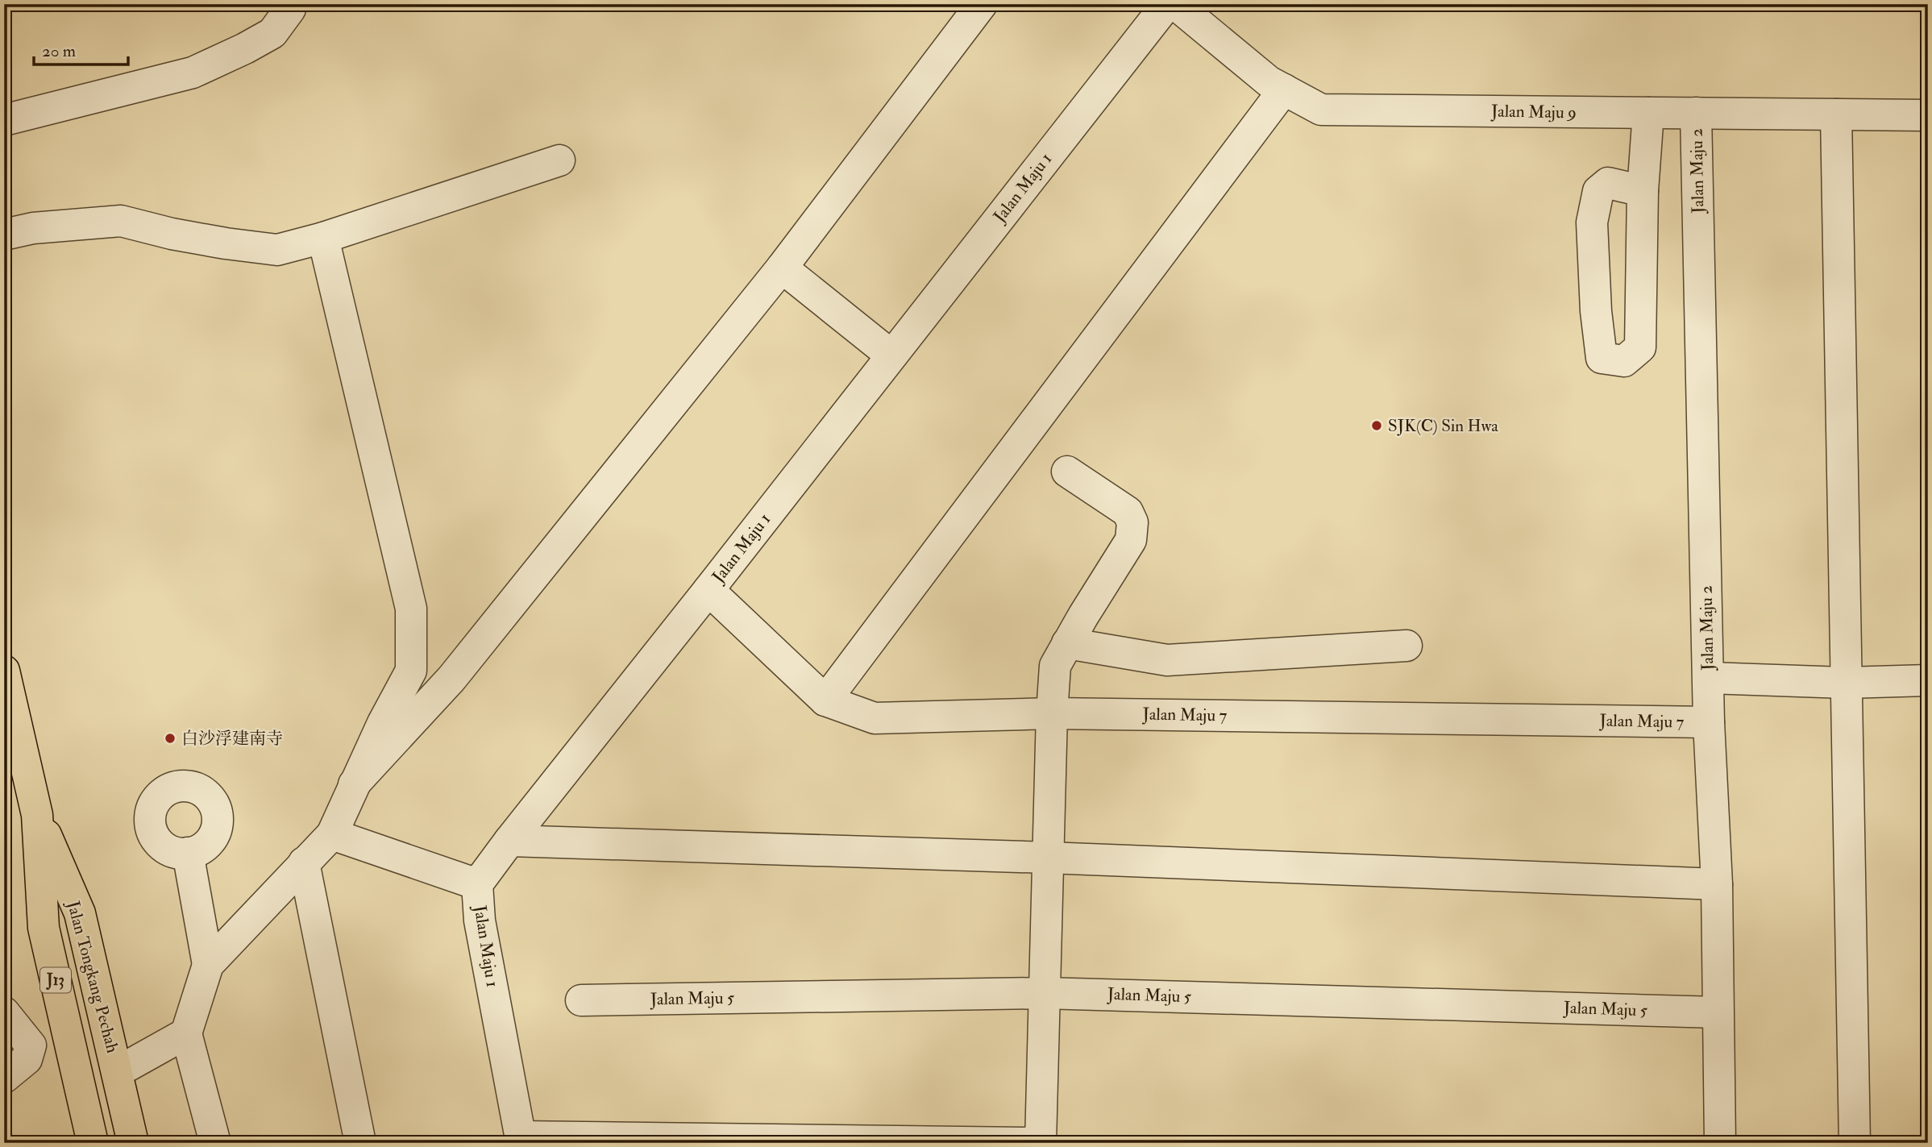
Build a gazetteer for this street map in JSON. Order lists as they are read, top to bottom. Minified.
{"streets":{"main road":["Jalan Tongkang Pechah","J13"],"street":["Jalan Maju 9","Jalan Maju 2","Jalan Maju 1","Jalan Maju 7","Jalan Maju 5"]},"crossings":[["Jalan Maju 9","Jalan Maju 2"],["Jalan Maju 2","Jalan Maju 7"],["Jalan Maju 2","Jalan Maju 5"],["Jalan Maju 1","Jalan Maju 7"]],"places":["SJK(C) Sin Hwa","白沙浮建南寺"],"scale_bar":"20 m"}
